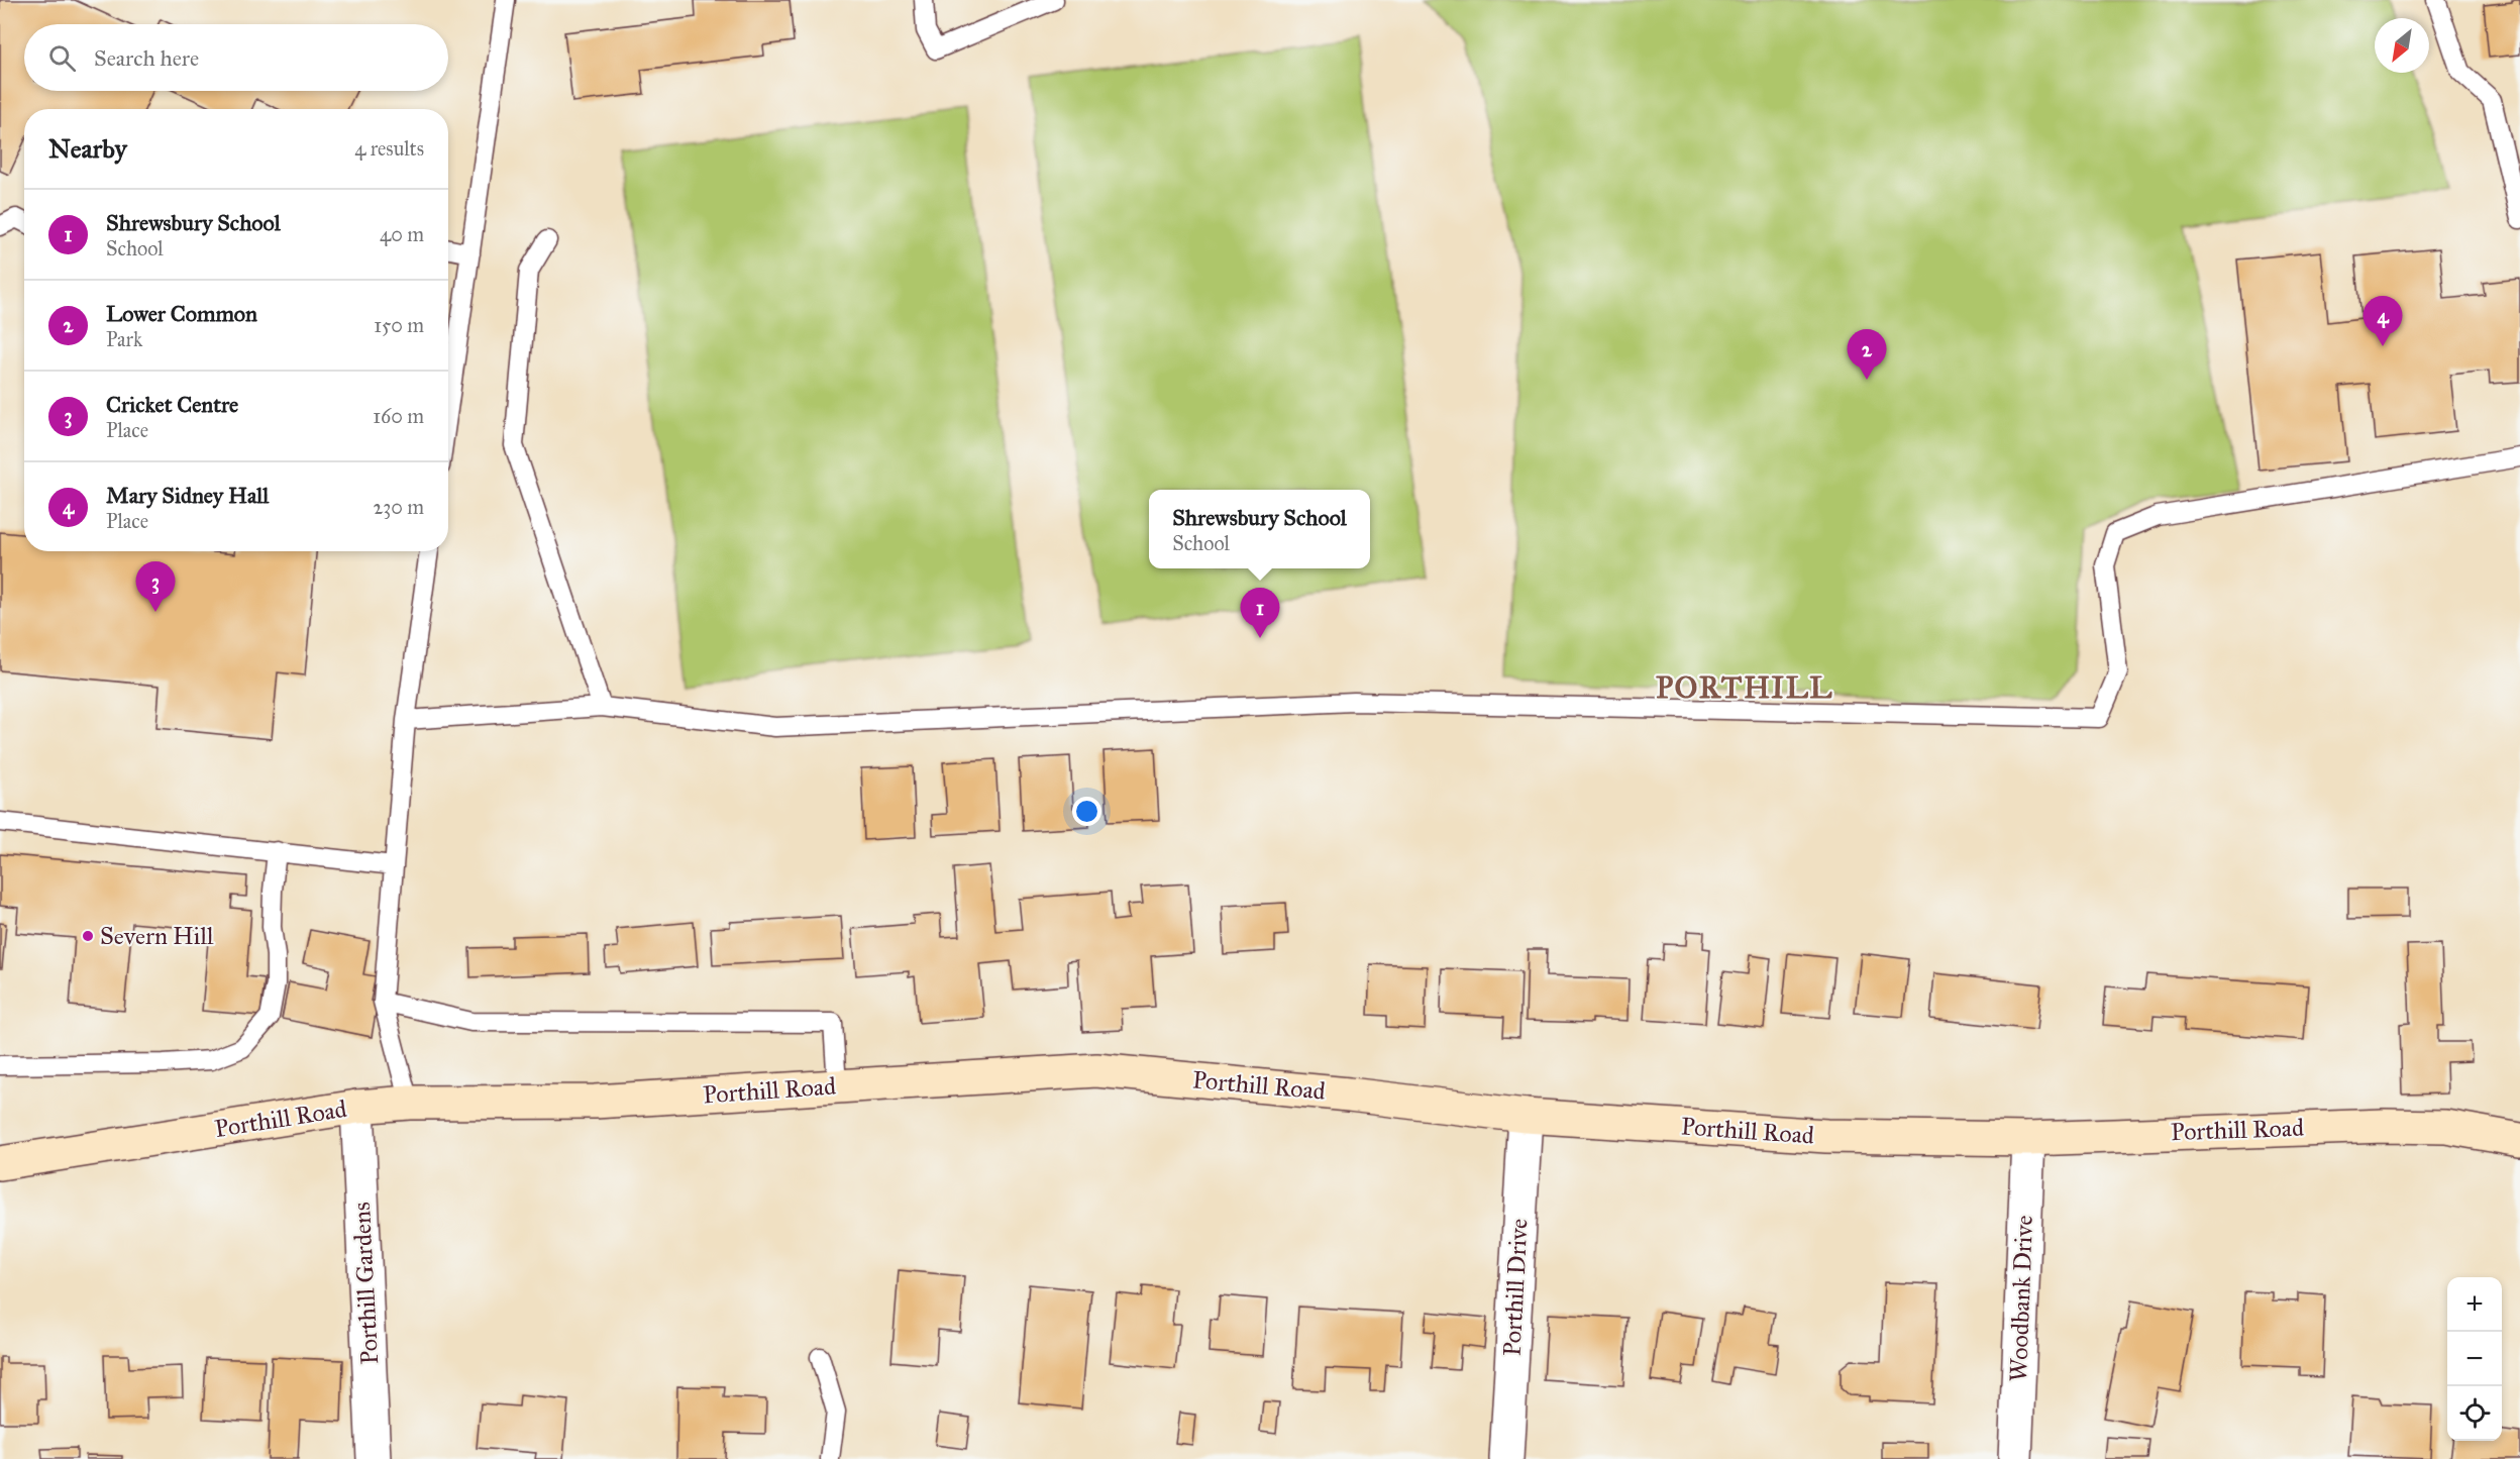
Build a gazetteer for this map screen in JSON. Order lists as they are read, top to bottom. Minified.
{"streets":{"street":["Porthill Road","Porthill Gardens","Porthill Drive","Woodbank Drive"]},"crossings":[["Porthill Road","Porthill Gardens"],["Porthill Road","Porthill Drive"],["Porthill Road","Woodbank Drive"]],"districts":["PORTHILL"],"places":["Severn Hill"],"north":"bottom left","page":{"search":"Search here","heading":["Nearby","4 results"],"list":[{"mark":"1","name":"Shrewsbury School","note":"School","value":"40 m"},{"mark":"2","name":"Lower Common","note":"Park","value":"150 m"},{"mark":"3","name":"Cricket Centre","note":"Place","value":"160 m"},{"mark":"4","name":"Mary Sidney Hall","note":"Place","value":"230 m"}],"pins":["4","2","3","1"],"popup":["Shrewsbury School","School"],"map_buttons":["+","−"]}}
